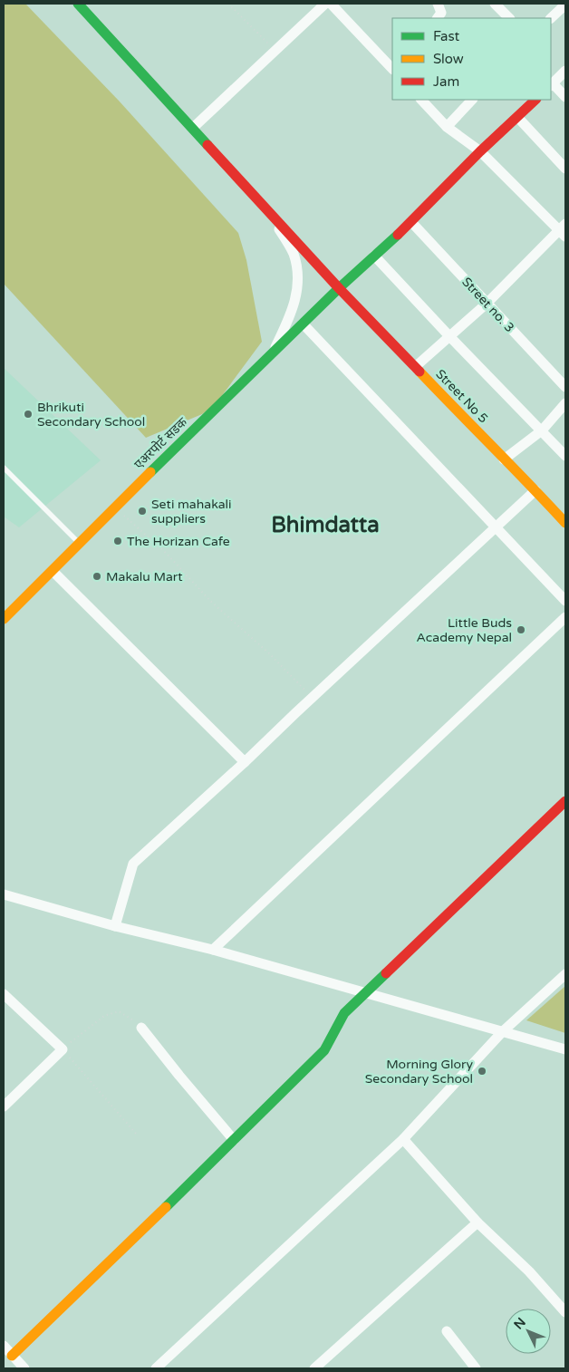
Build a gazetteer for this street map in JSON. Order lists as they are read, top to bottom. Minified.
{"streets":{"street":["Street no. 3","Street No 5","एअरपोर्ट सडक"]},"crossings":[["Street no. 3","एअरपोर्ट सडक"],["Street No 5","एअरपोर्ट सडक"]],"districts":["Bhimdatta"],"places":["Bhrikuti Secondary School","Seti mahakali suppliers","The Horizan Cafe","Makalu Mart","Little Buds Academy Nepal","Morning Glory Secondary School"],"legend":["Fast","Slow","Jam"],"north":"top left"}
